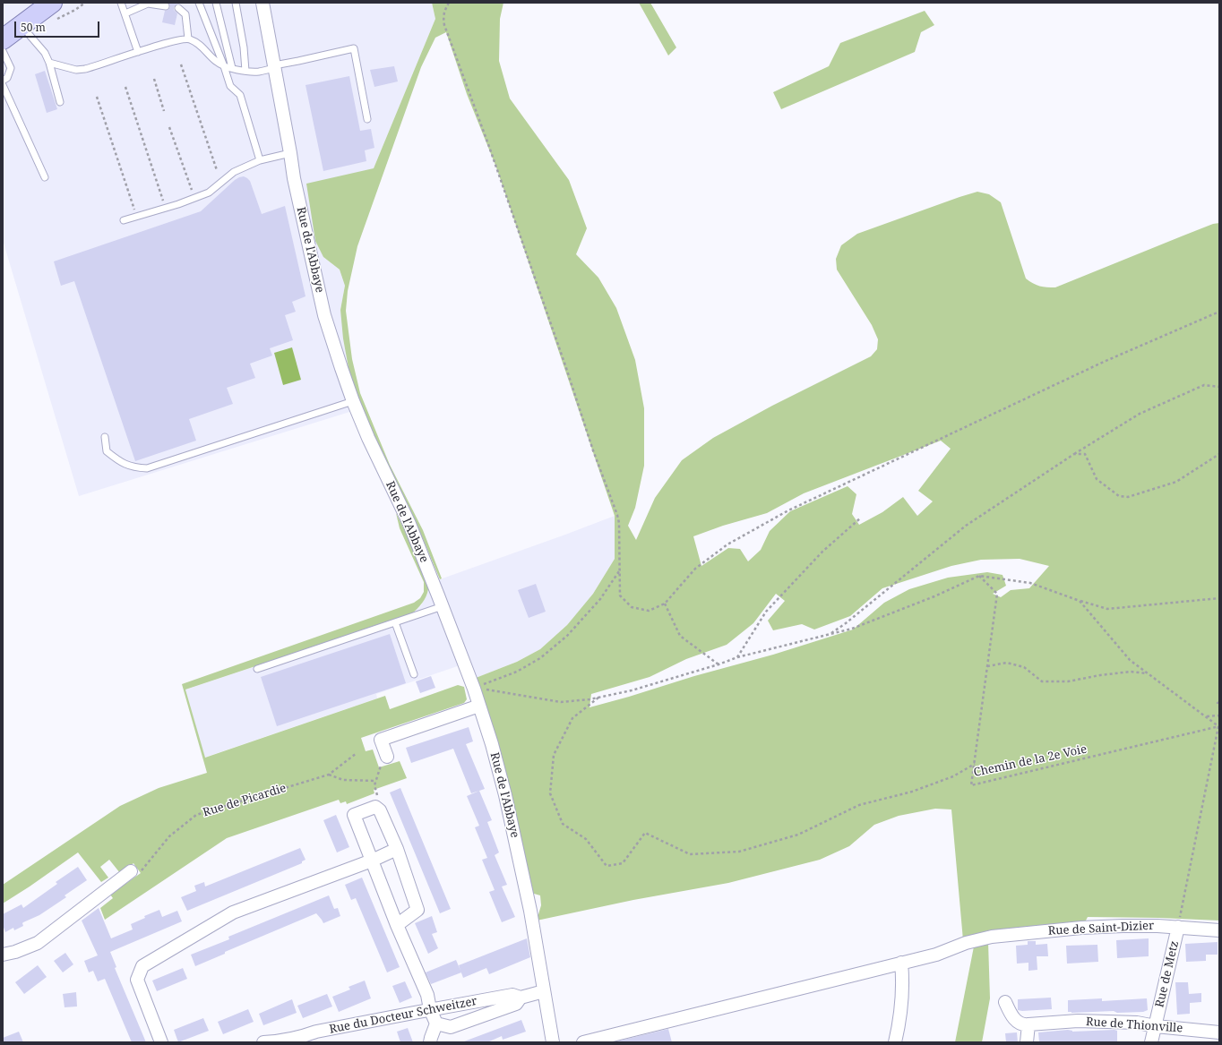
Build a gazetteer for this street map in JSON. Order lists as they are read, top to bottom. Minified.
{"streets":{"street":["Rue de l'Abbaye","Rue de Saint-Dizier","Rue de Metz","Rue du Docteur Schweitzer","Rue de Thionville"],"path":["Chemin de la 2e Voie","Rue de Picardie"]},"crossings":[["Rue de l'Abbaye","Rue du Docteur Schweitzer"],["Rue de Saint-Dizier","Rue de Metz"],["Rue de Metz","Rue de Thionville"]],"scale_bar":"50 m"}
